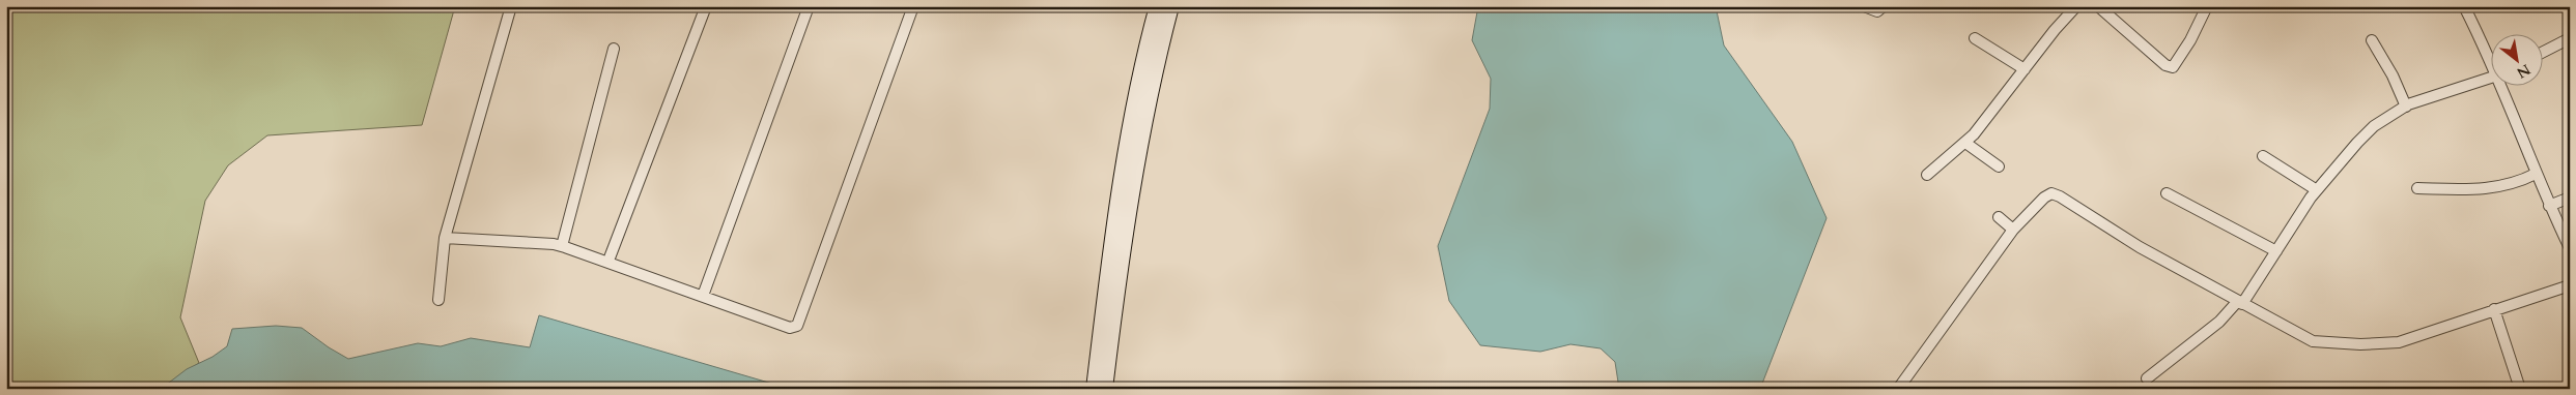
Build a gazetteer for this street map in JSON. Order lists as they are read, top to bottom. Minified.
{"north":"bottom right"}
